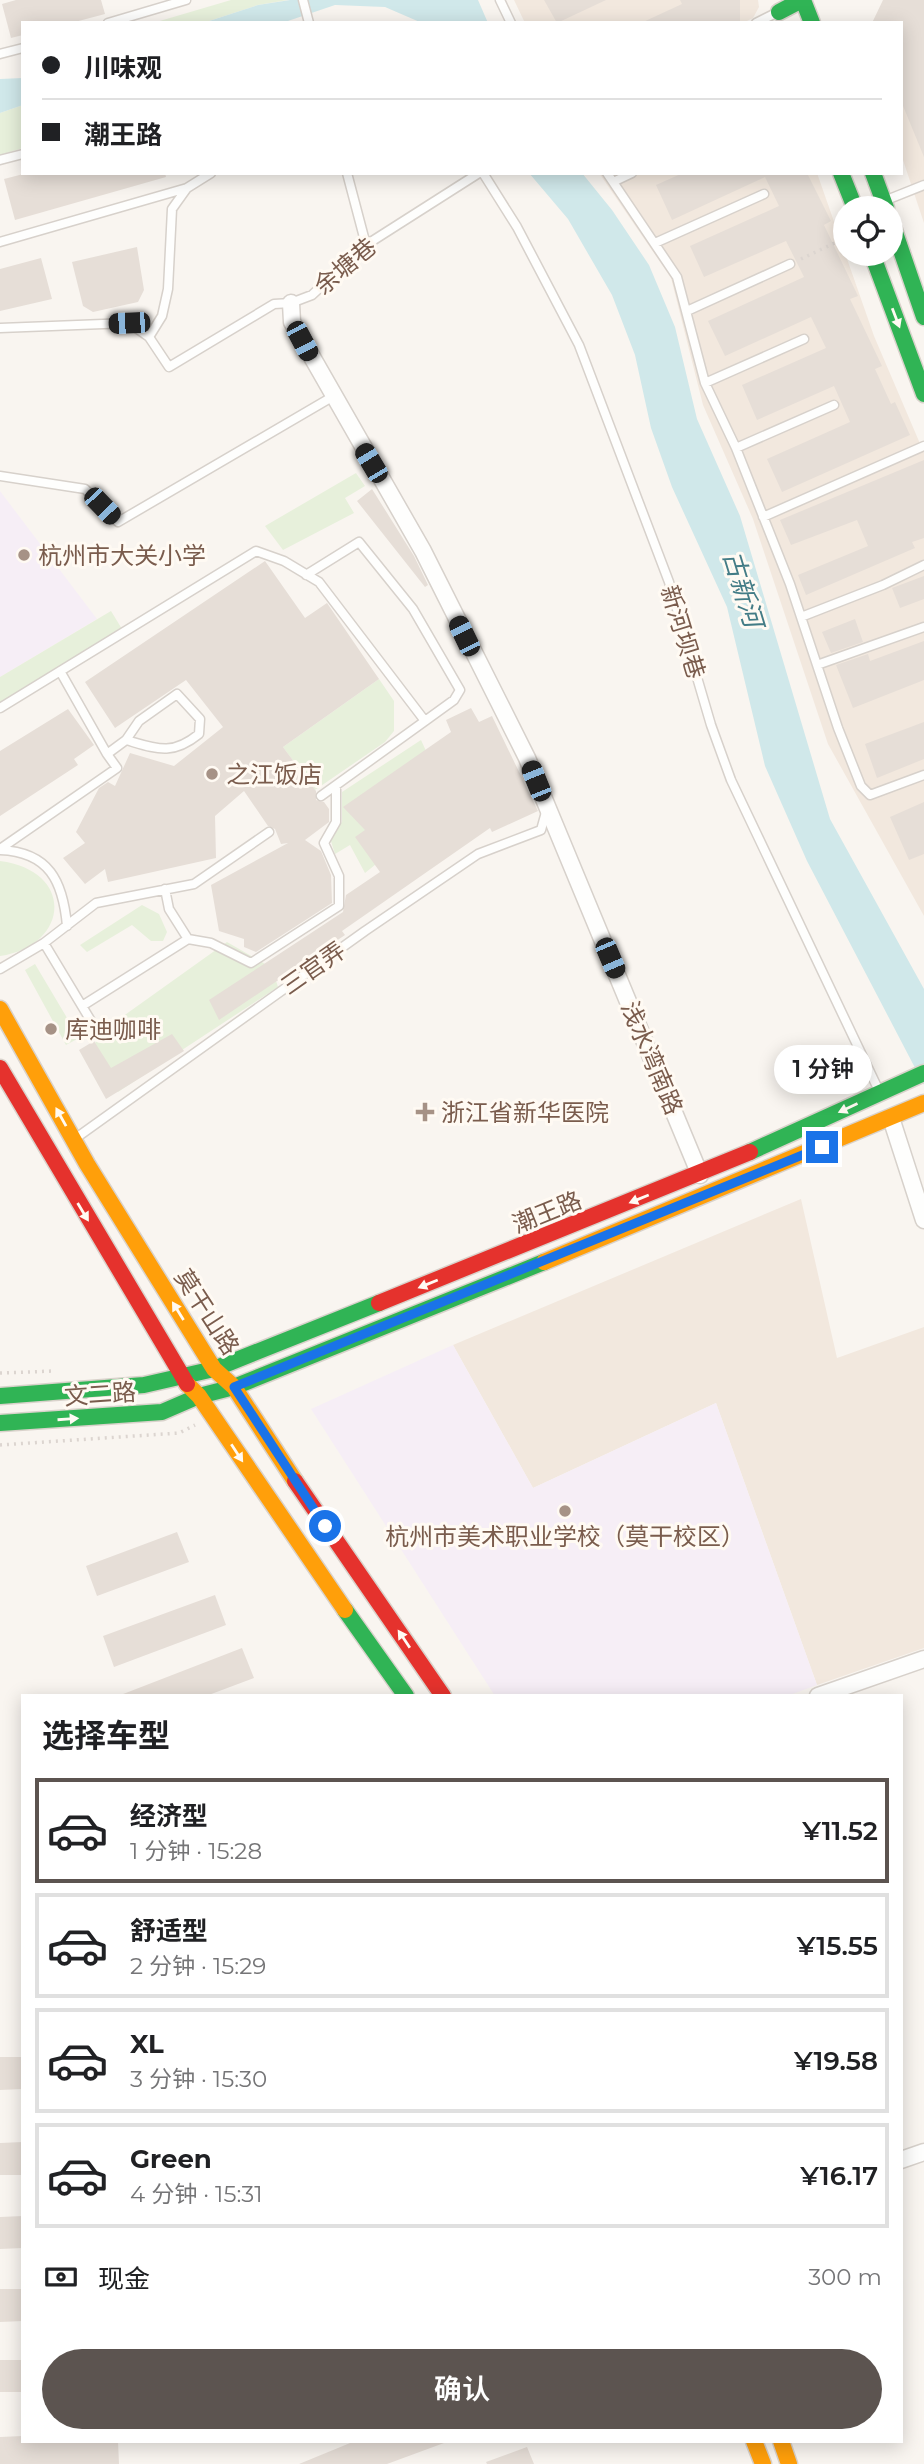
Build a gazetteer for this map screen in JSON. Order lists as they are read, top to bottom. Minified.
{"streets":{"main road":["潮王路","莫干山路","文二路"],"street":["浅水湾南路"],"lane":["余塘巷","新河坝巷","三官弄"]},"crossings":[["余塘巷","浅水湾南路"],["新河坝巷","潮王路"],["三官弄","浅水湾南路"],["三官弄","莫干山路"],["浅水湾南路","潮王路"],["潮王路","莫干山路"],["潮王路","文二路"]],"water":["古新河"],"places":{"other":["杭州市大关小学","之江饭店","库迪咖啡","杭州市美术职业学校（莫干校区）"],"health":["浙江省新华医院"]},"page":{"banner":["川味观","潮王路"],"bubble":"1 分钟","heading":"选择车型","list":[{"name":"经济型","note":"1 分钟 · 15:28","value":"¥11.52"},{"name":"舒适型","note":"2 分钟 · 15:29","value":"¥15.55"},{"name":"XL","note":"3 分钟 · 15:30","value":"¥19.58"},{"name":"Green","note":"4 分钟 · 15:31","value":"¥16.17"}],"pay":["现金","300 m"],"buttons":"确认"}}
